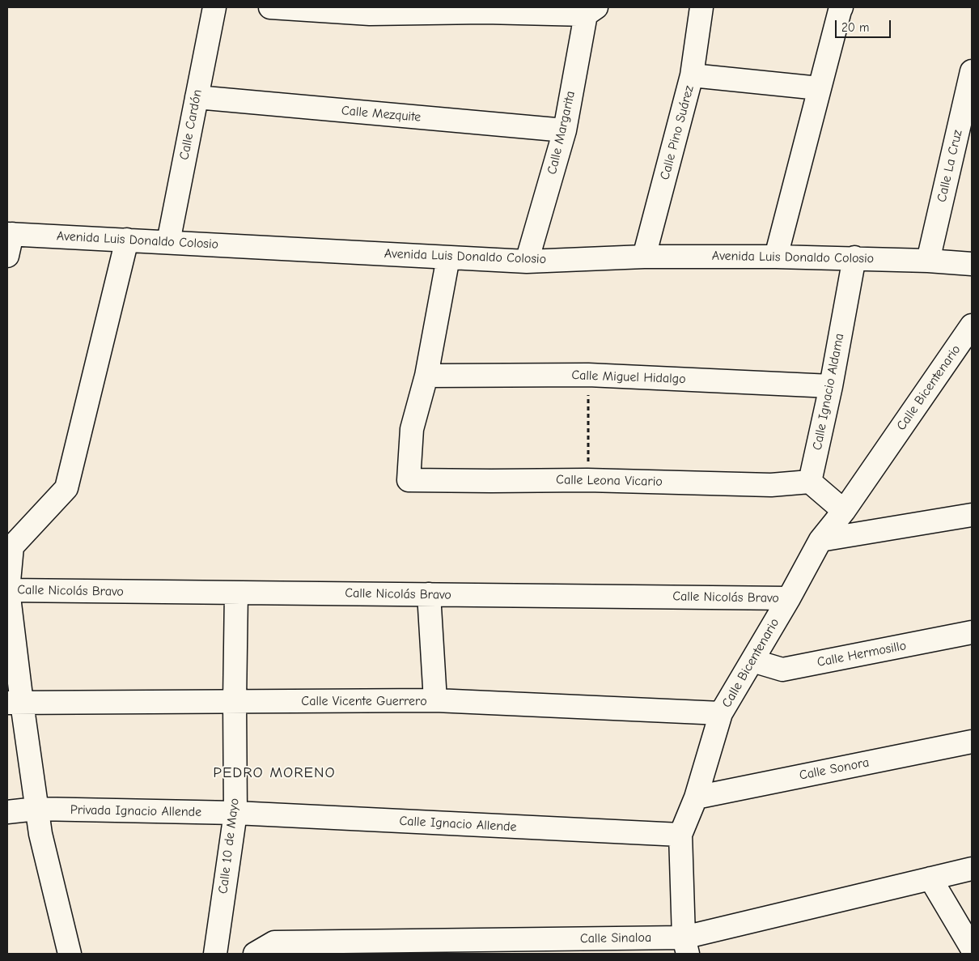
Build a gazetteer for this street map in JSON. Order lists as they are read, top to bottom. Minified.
{"streets":{"street":["Calle Mezquite","Calle Cardón","Calle Margarita","Calle Pino Suárez","Calle La Cruz","Avenida Luis Donaldo Colosio","Calle Miguel Hidalgo","Calle Bicentenario","Calle Ignacio Aldama","Calle Leona Vicario","Calle Nicolás Bravo","Calle Hermosillo","Calle Vicente Guerrero","Calle Sonora","Privada Ignacio Allende","Calle Ignacio Allende","Calle 10 de Mayo","Calle Sinaloa"]},"crossings":[["Calle Mezquite","Calle Cardón"],["Calle Mezquite","Calle Margarita"],["Calle Cardón","Avenida Luis Donaldo Colosio"],["Calle Margarita","Avenida Luis Donaldo Colosio"],["Calle Pino Suárez","Avenida Luis Donaldo Colosio"],["Calle La Cruz","Avenida Luis Donaldo Colosio"],["Avenida Luis Donaldo Colosio","Calle Ignacio Aldama"],["Calle Miguel Hidalgo","Calle Ignacio Aldama"],["Calle Miguel Hidalgo","Calle Leona Vicario"],["Calle Bicentenario","Calle Nicolás Bravo"],["Calle Bicentenario","Calle Hermosillo"],["Calle Bicentenario","Calle Vicente Guerrero"],["Calle Bicentenario","Calle Sonora"],["Calle Bicentenario","Calle Ignacio Allende"],["Calle Bicentenario","Calle Sinaloa"],["Calle Ignacio Aldama","Calle Leona Vicario"],["Calle Nicolás Bravo","Calle 10 de Mayo"],["Calle Vicente Guerrero","Calle 10 de Mayo"],["Privada Ignacio Allende","Calle Ignacio Allende"],["Privada Ignacio Allende","Calle 10 de Mayo"],["Calle Ignacio Allende","Calle 10 de Mayo"]],"districts":["PEDRO MORENO"],"scale_bar":"20 m"}
